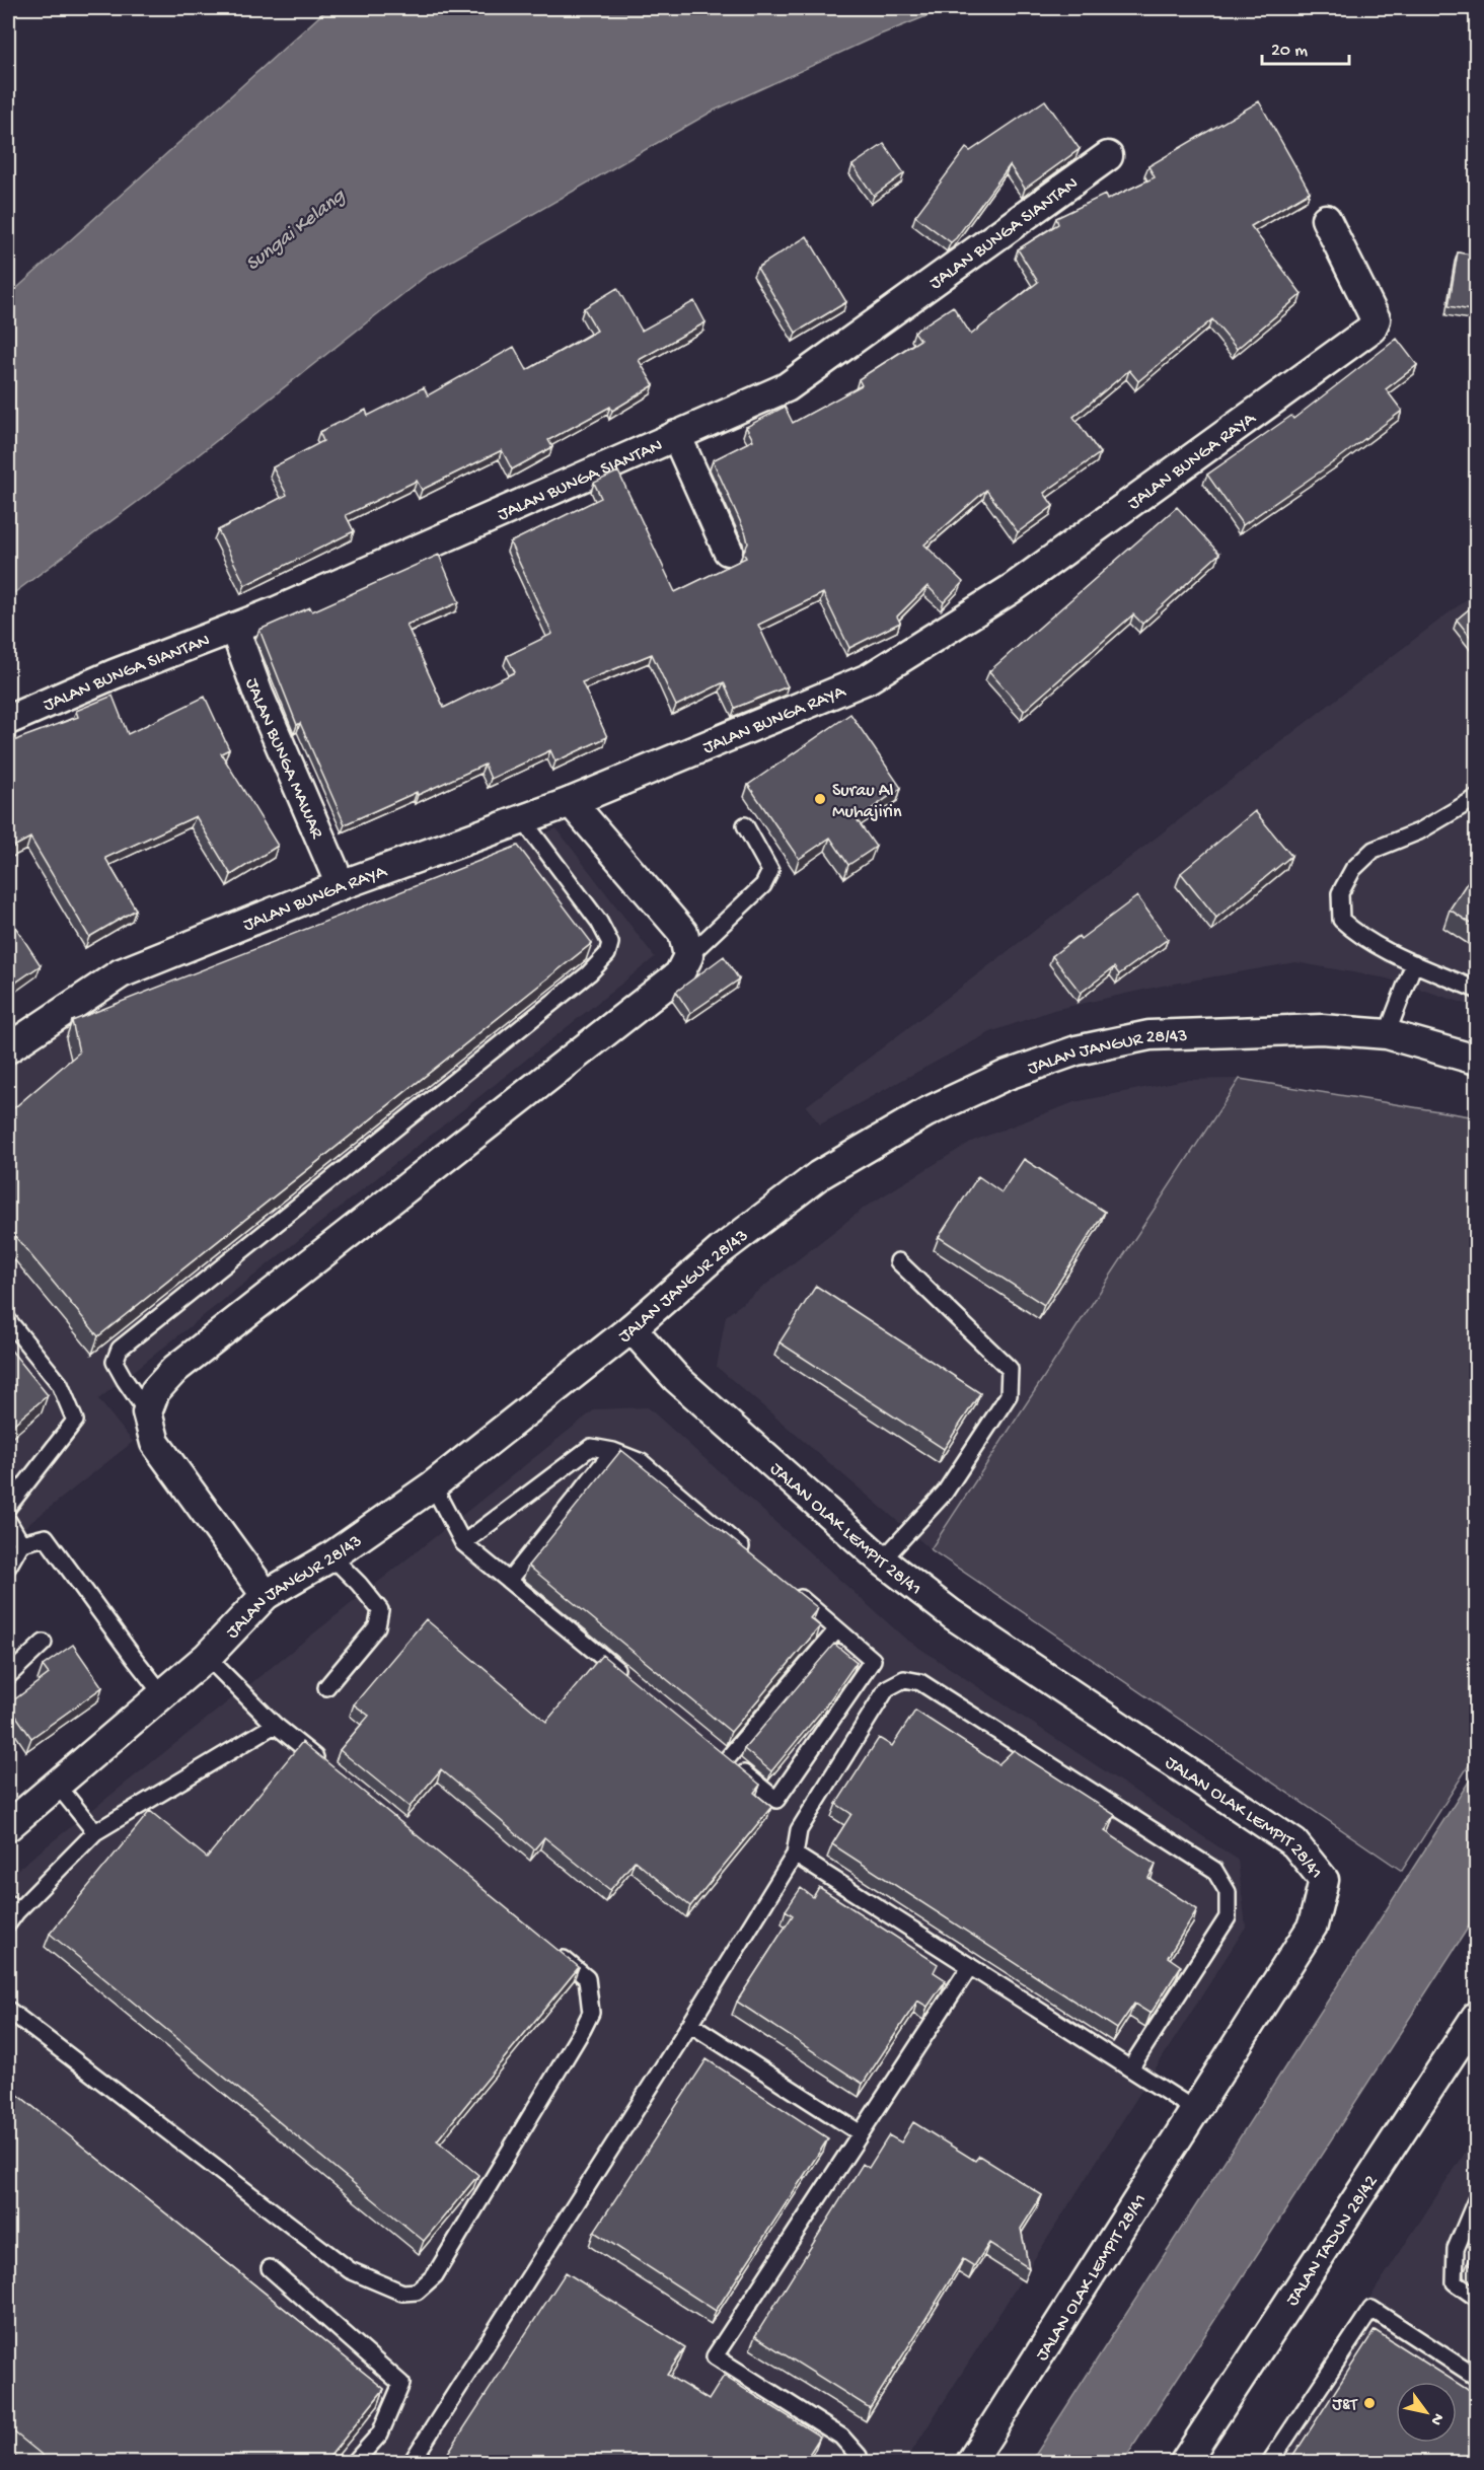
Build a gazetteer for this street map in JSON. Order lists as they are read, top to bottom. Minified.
{"streets":{"street":["JALAN BUNGA SIANTAN","JALAN BUNGA RAYA","JALAN BUNGA MAWAR","JALAN JANGUR 28/43","JALAN OLAK LEMPIT 28/41","JALAN TADUN 28/42"]},"crossings":[["JALAN BUNGA SIANTAN","JALAN BUNGA MAWAR"],["JALAN BUNGA RAYA","JALAN BUNGA MAWAR"],["JALAN JANGUR 28/43","JALAN OLAK LEMPIT 28/41"]],"water":["Sungai Kelang"],"places":["Surau Al Muhajirin","J&T"],"scale_bar":"20 m","north":"bottom right"}
